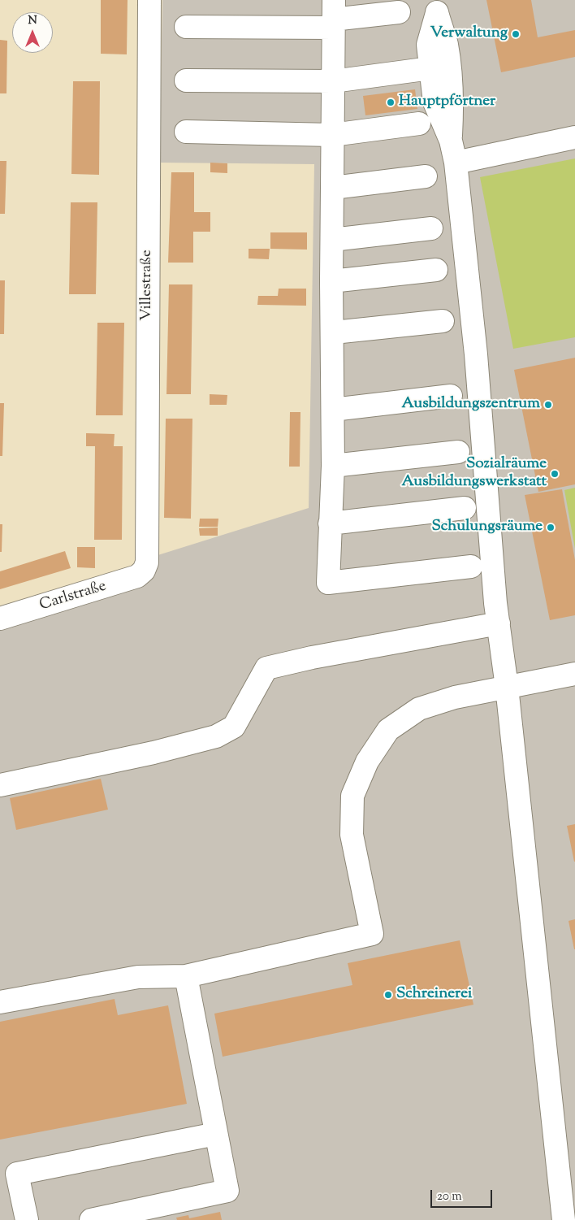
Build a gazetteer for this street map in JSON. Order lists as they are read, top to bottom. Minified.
{"streets":{"street":["Villestraße","Carlstraße"]},"crossings":[["Villestraße","Carlstraße"]],"places":["Verwaltung","Hauptpförtner","Ausbildungszentrum","Sozialräume Ausbildungswerkstatt","Schulungsräume","Schreinerei"],"scale_bar":"20 m","north":"top"}
